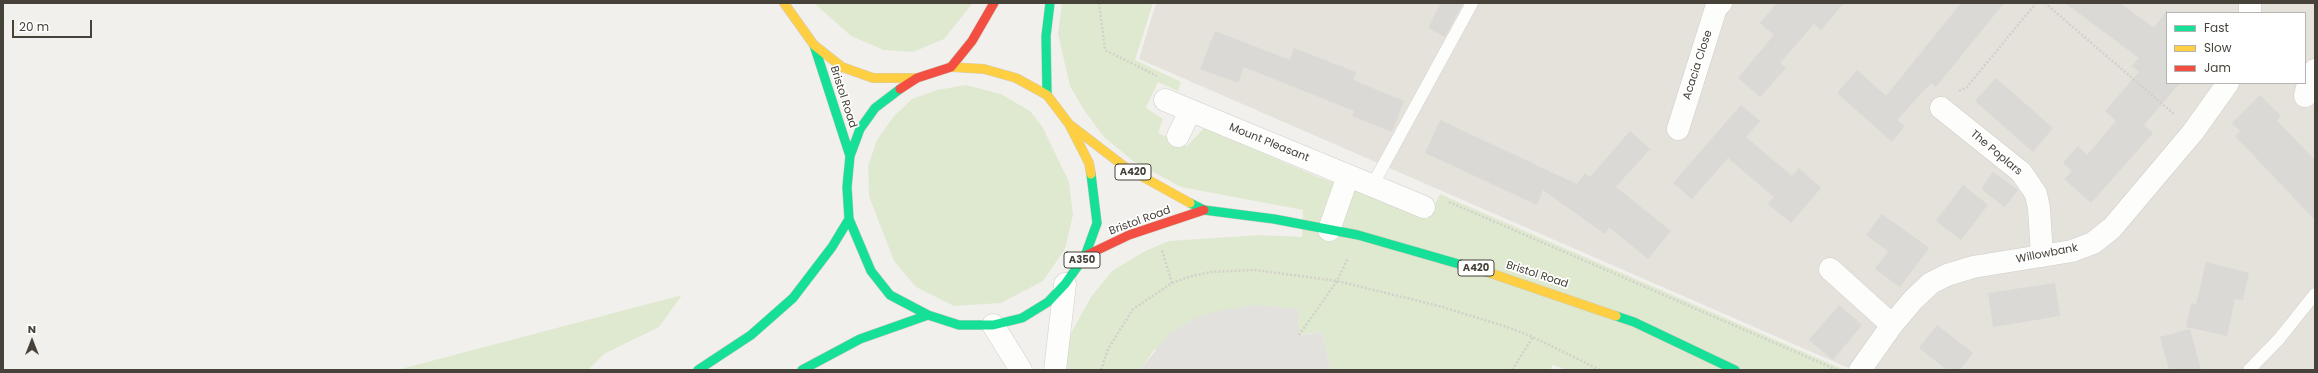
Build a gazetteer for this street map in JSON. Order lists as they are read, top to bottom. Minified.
{"streets":{"main road":["Bristol Road","A420","A350"],"street":["Acacia Close","Mount Pleasant","The Poplars","Willowbank"]},"crossings":[["Bristol Road","A350"],["The Poplars","Willowbank"]],"legend":["Fast","Slow","Jam"],"scale_bar":"20 m","north":"top"}
